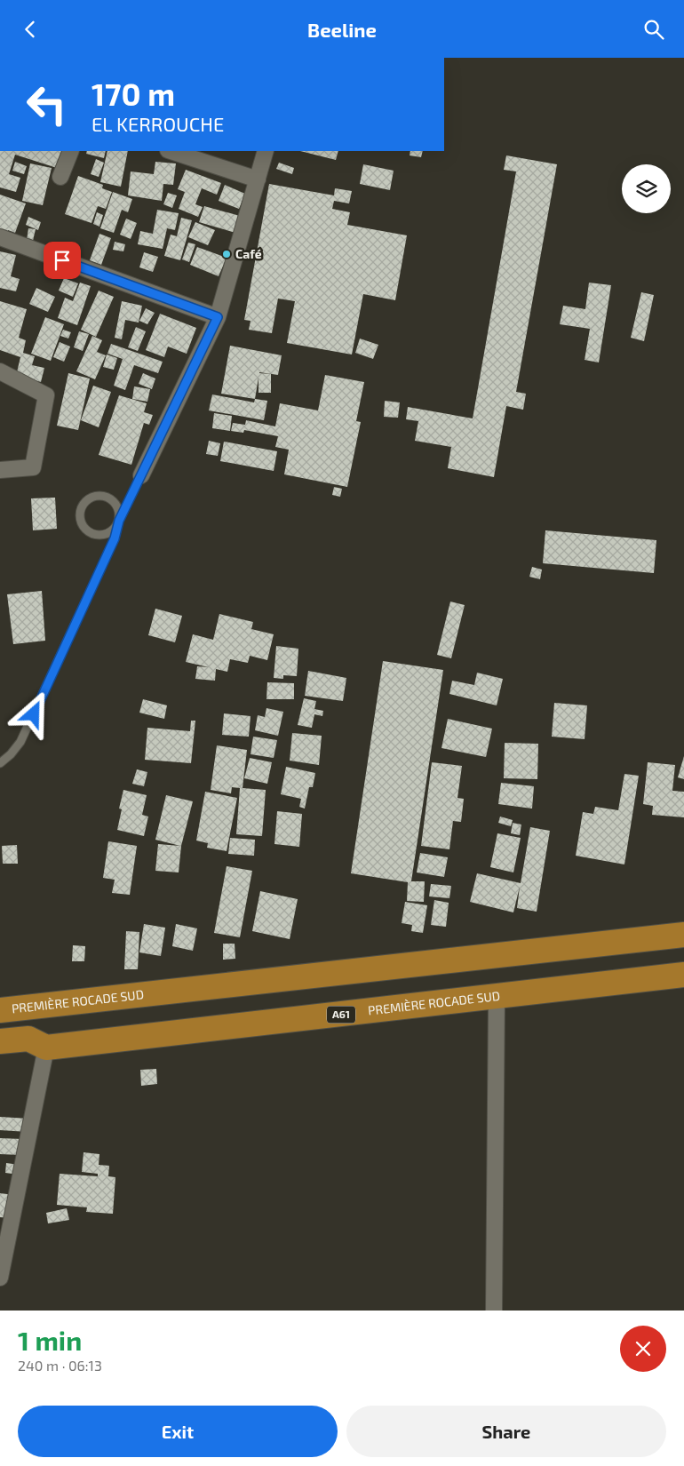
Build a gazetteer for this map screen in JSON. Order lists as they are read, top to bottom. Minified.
{"streets":{"highway":["PREMIÈRE ROCADE SUD","A61"]},"places":["Café"],"page":{"header":"Beeline","turn":["170 m","EL KERROUCHE"],"heading":["1 min","240 m · 06:13"],"buttons":["Exit","Share"]}}
